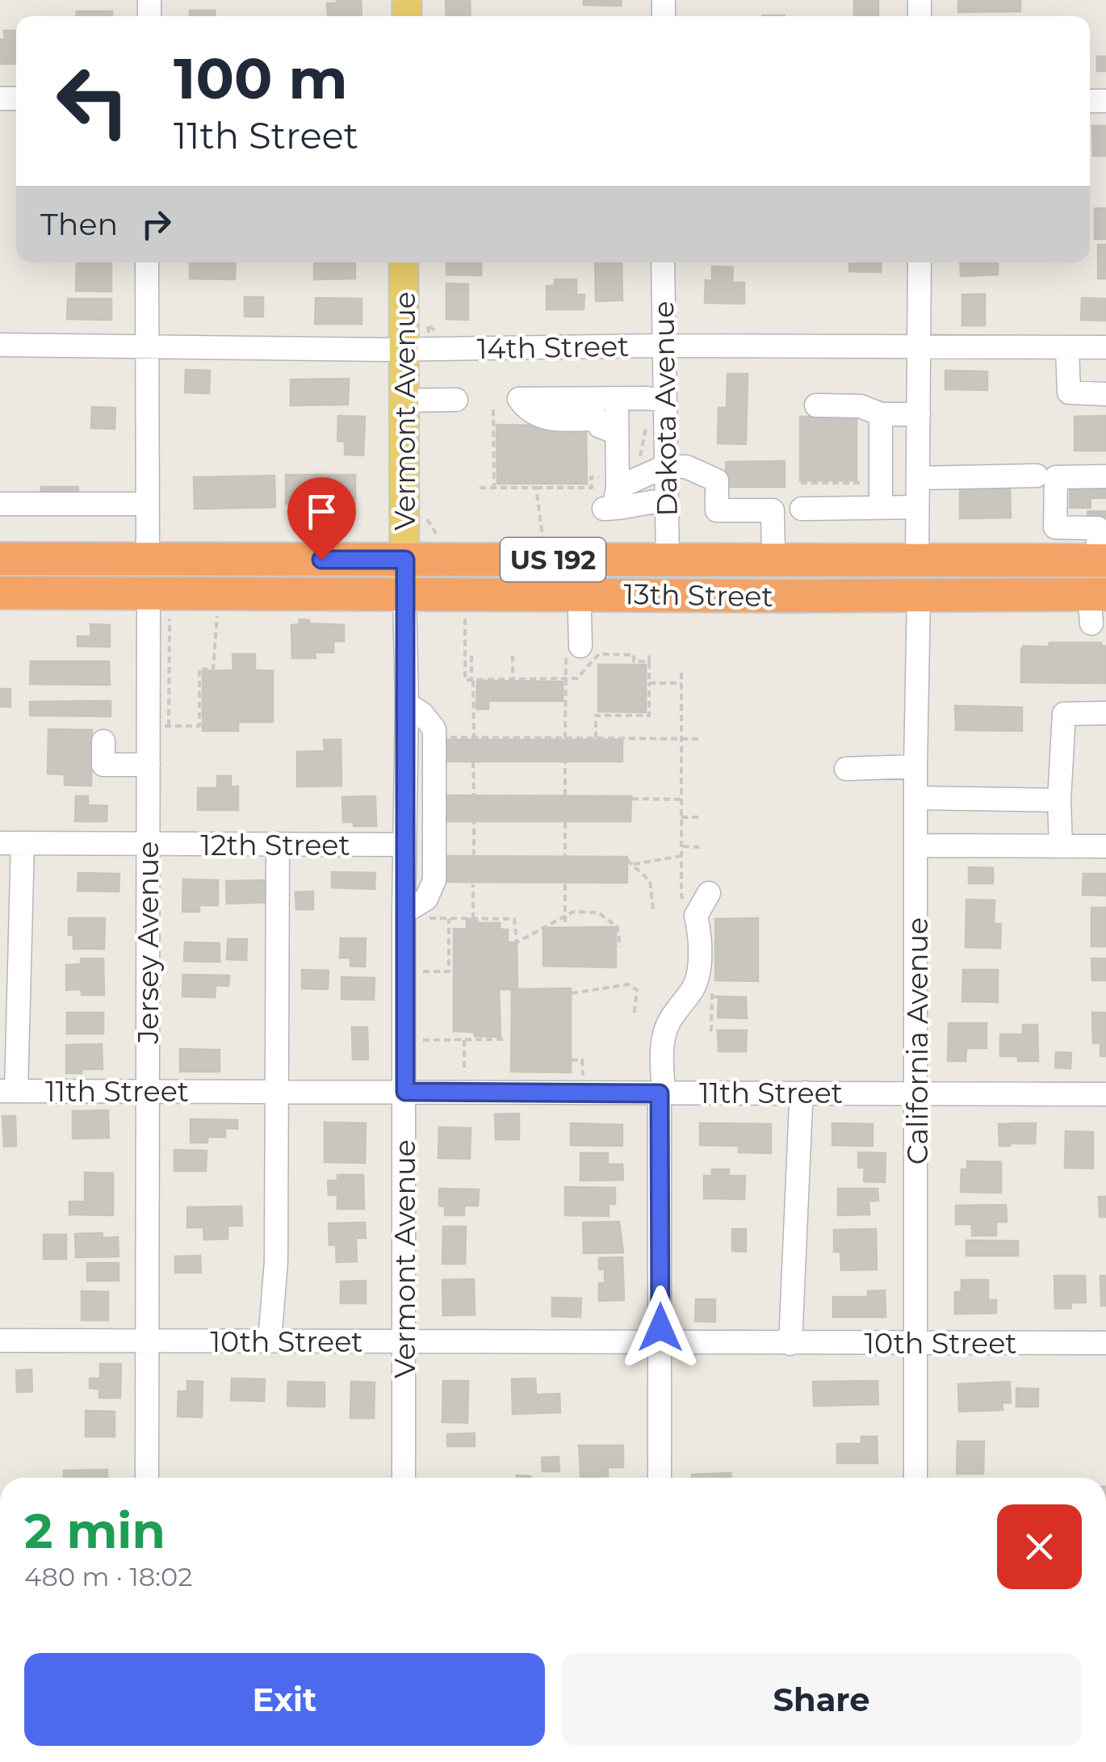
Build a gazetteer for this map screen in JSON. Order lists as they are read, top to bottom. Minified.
{"streets":{"highway":["US 192","13th Street"],"main road":["Vermont Avenue"],"street":["14th Street","Dakota Avenue","12th Street","Jersey Avenue","California Avenue","11th Street","10th Street"]},"crossings":[["14th Street","Dakota Avenue"],["14th Street","Vermont Avenue"],["Dakota Avenue","13th Street"],["Vermont Avenue","13th Street"],["Vermont Avenue","12th Street"],["Vermont Avenue","11th Street"],["Vermont Avenue","10th Street"],["13th Street","Jersey Avenue"],["13th Street","California Avenue"],["12th Street","Jersey Avenue"],["Jersey Avenue","11th Street"],["Jersey Avenue","10th Street"],["California Avenue","11th Street"],["California Avenue","10th Street"]],"page":{"turn":["100 m","11th Street"],"then":"Then","heading":["2 min","480 m · 18:02"],"buttons":["Exit","Share"]}}
